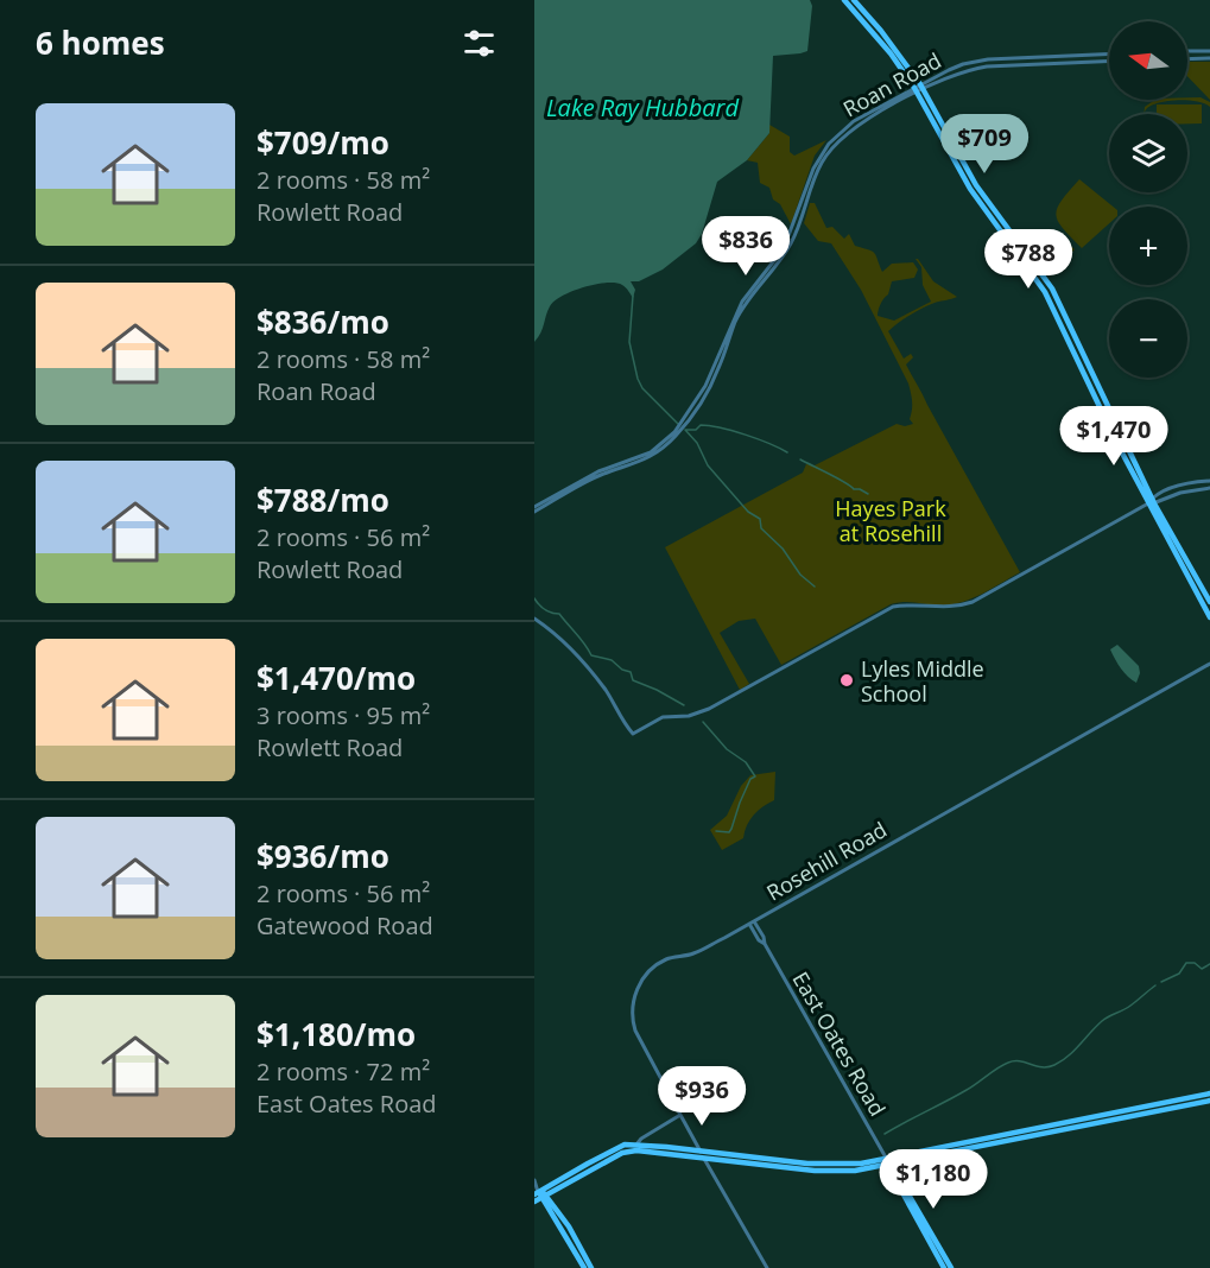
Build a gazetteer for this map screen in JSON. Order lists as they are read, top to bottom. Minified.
{"streets":{"main road":["East Oates Road"],"street":["Roan Road","Rosehill Road"]},"crossings":[["Rosehill Road","East Oates Road"]],"water":["Lake Ray Hubbard"],"parks":["Hayes Park at Rosehill"],"places":["Lyles Middle School"],"north":"left","page":{"heading":"6 homes","map_buttons":["+","−"],"list":[{"name":"$709/mo","note":"2 rooms · 58 m² · Rowlett Road"},{"name":"$836/mo","note":"2 rooms · 58 m² · Roan Road"},{"name":"$788/mo","note":"2 rooms · 56 m² · Rowlett Road"},{"name":"$1,470/mo","note":"3 rooms · 95 m² · Rowlett Road"},{"name":"$936/mo","note":"2 rooms · 56 m² · Gatewood Road"},{"name":"$1,180/mo","note":"2 rooms · 72 m² · East Oates Road"}],"price":["$709","$836","$788","$1,470","$936","$1,180"]}}
